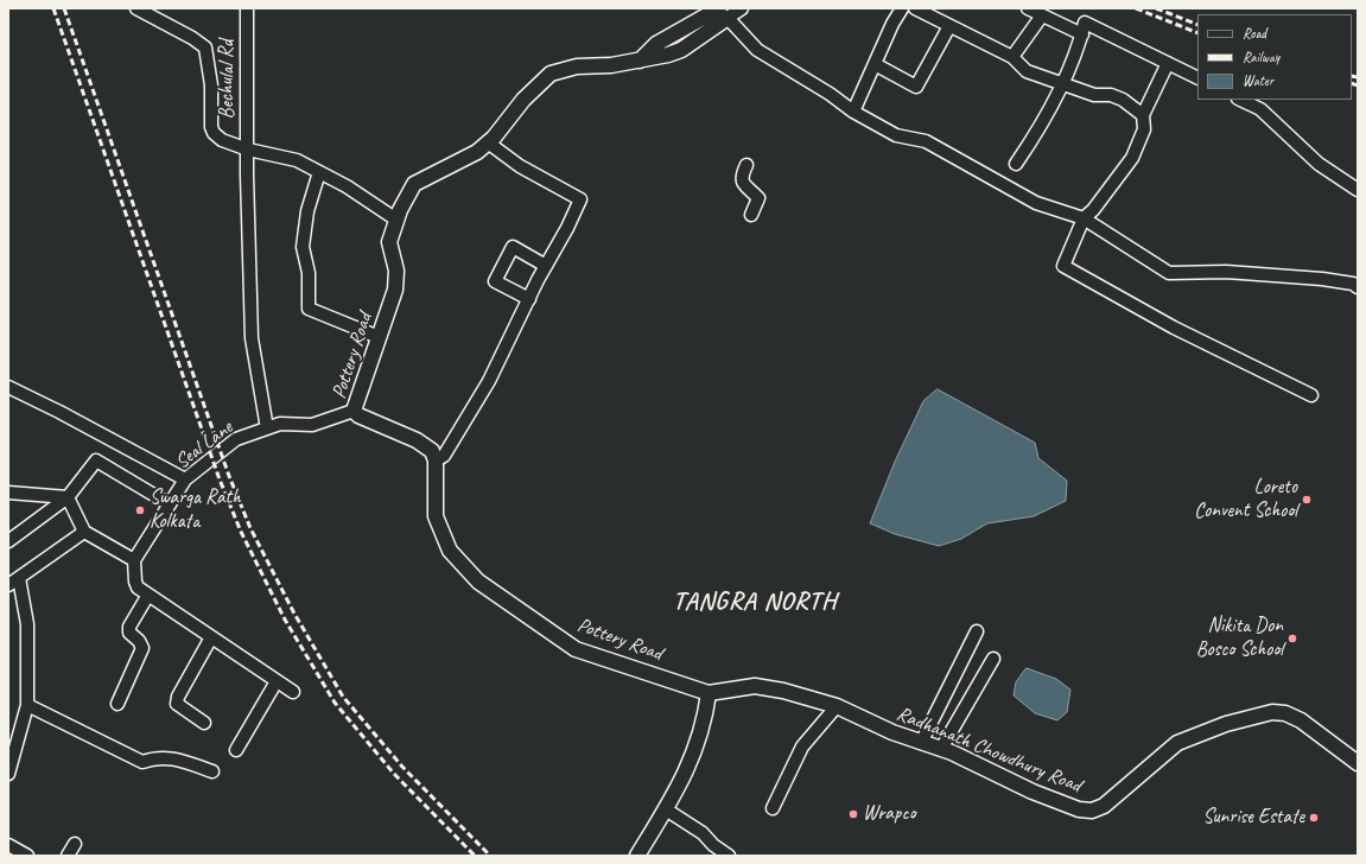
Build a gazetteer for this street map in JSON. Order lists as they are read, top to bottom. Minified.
{"streets":{"street":["Bechulal Rd","Pottery Road","Seal Lane","Radhanath Chowdhury Road"]},"crossings":[["Bechulal Rd","Seal Lane"],["Pottery Road","Seal Lane"],["Pottery Road","Radhanath Chowdhury Road"]],"districts":["TANGRA NORTH"],"places":["Loreto Convent School","Swarga Rath Kolkata","Nikita Don Bosco School","Wrapco","Sunrise Estate"],"legend":["Road","Railway","Water"]}
